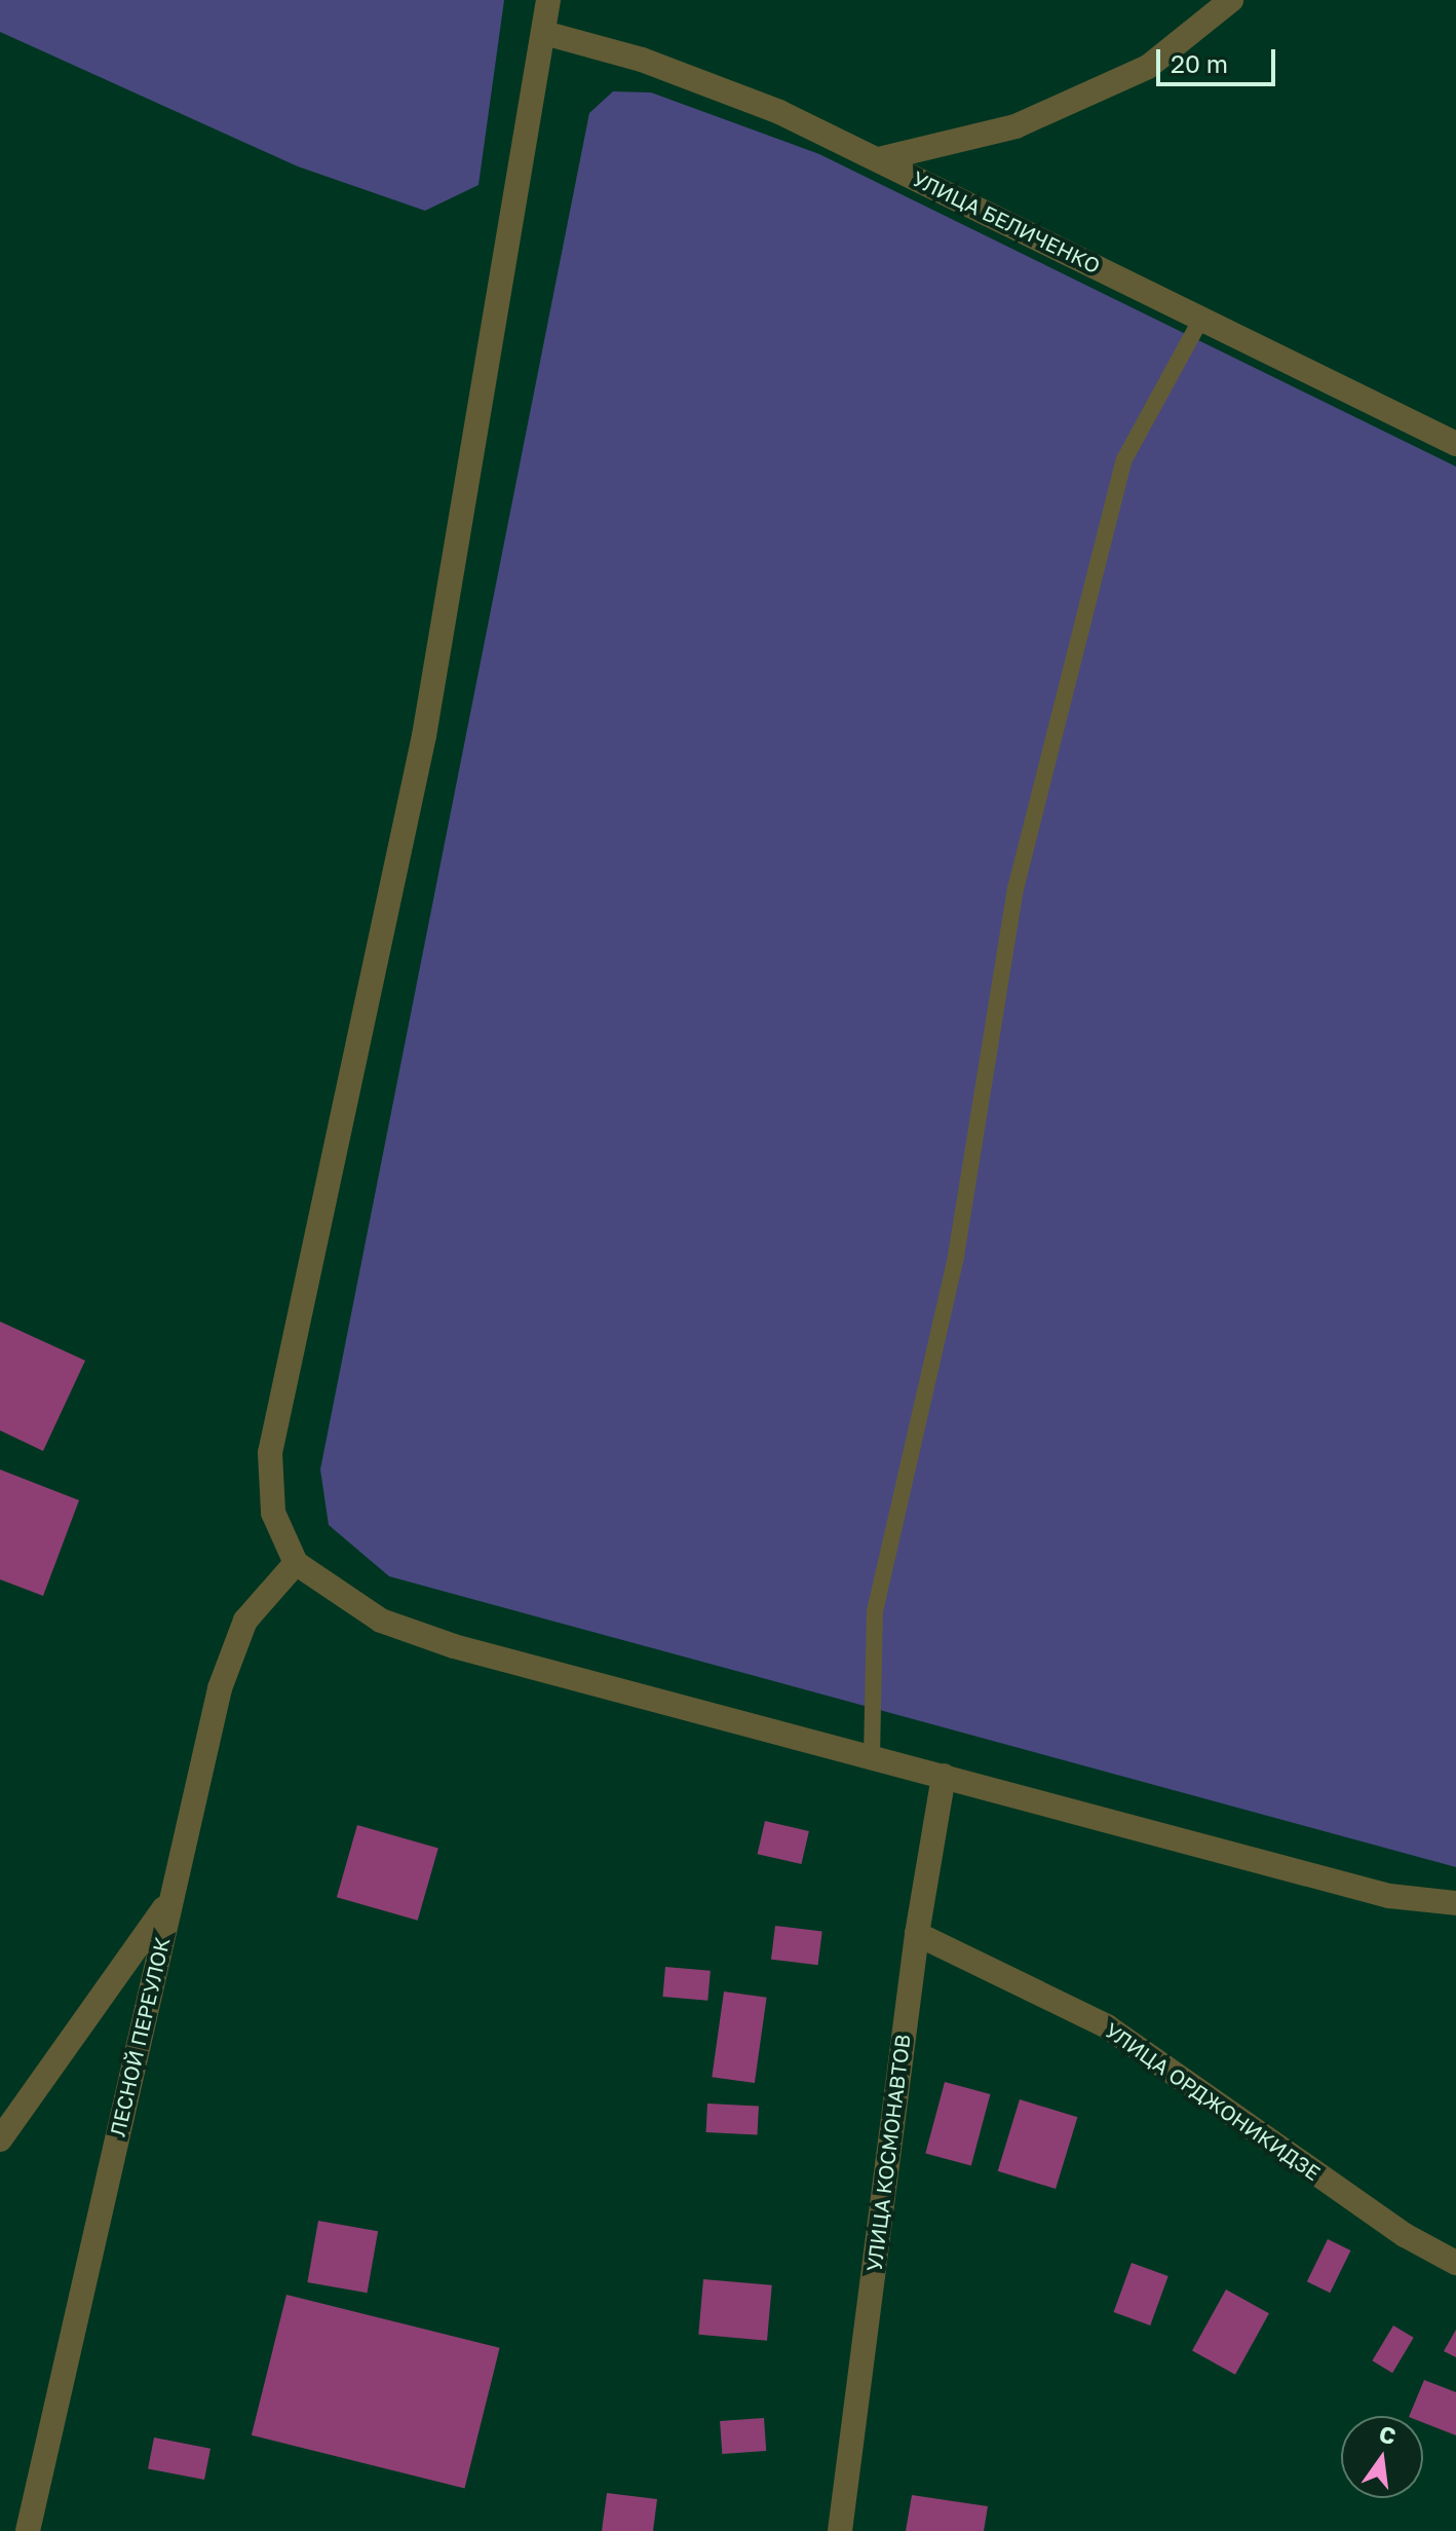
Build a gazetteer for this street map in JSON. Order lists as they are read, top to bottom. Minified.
{"streets":{"street":["УЛИЦА БЕЛИЧЕНКО","ЛЕСНОЙ ПЕРЕУЛОК","УЛИЦА ОРДЖОНИКИДЗЕ","УЛИЦА КОСМОНАВТОВ"]},"crossings":[["УЛИЦА ОРДЖОНИКИДЗЕ","УЛИЦА КОСМОНАВТОВ"]],"scale_bar":"20 m","north":"top"}
